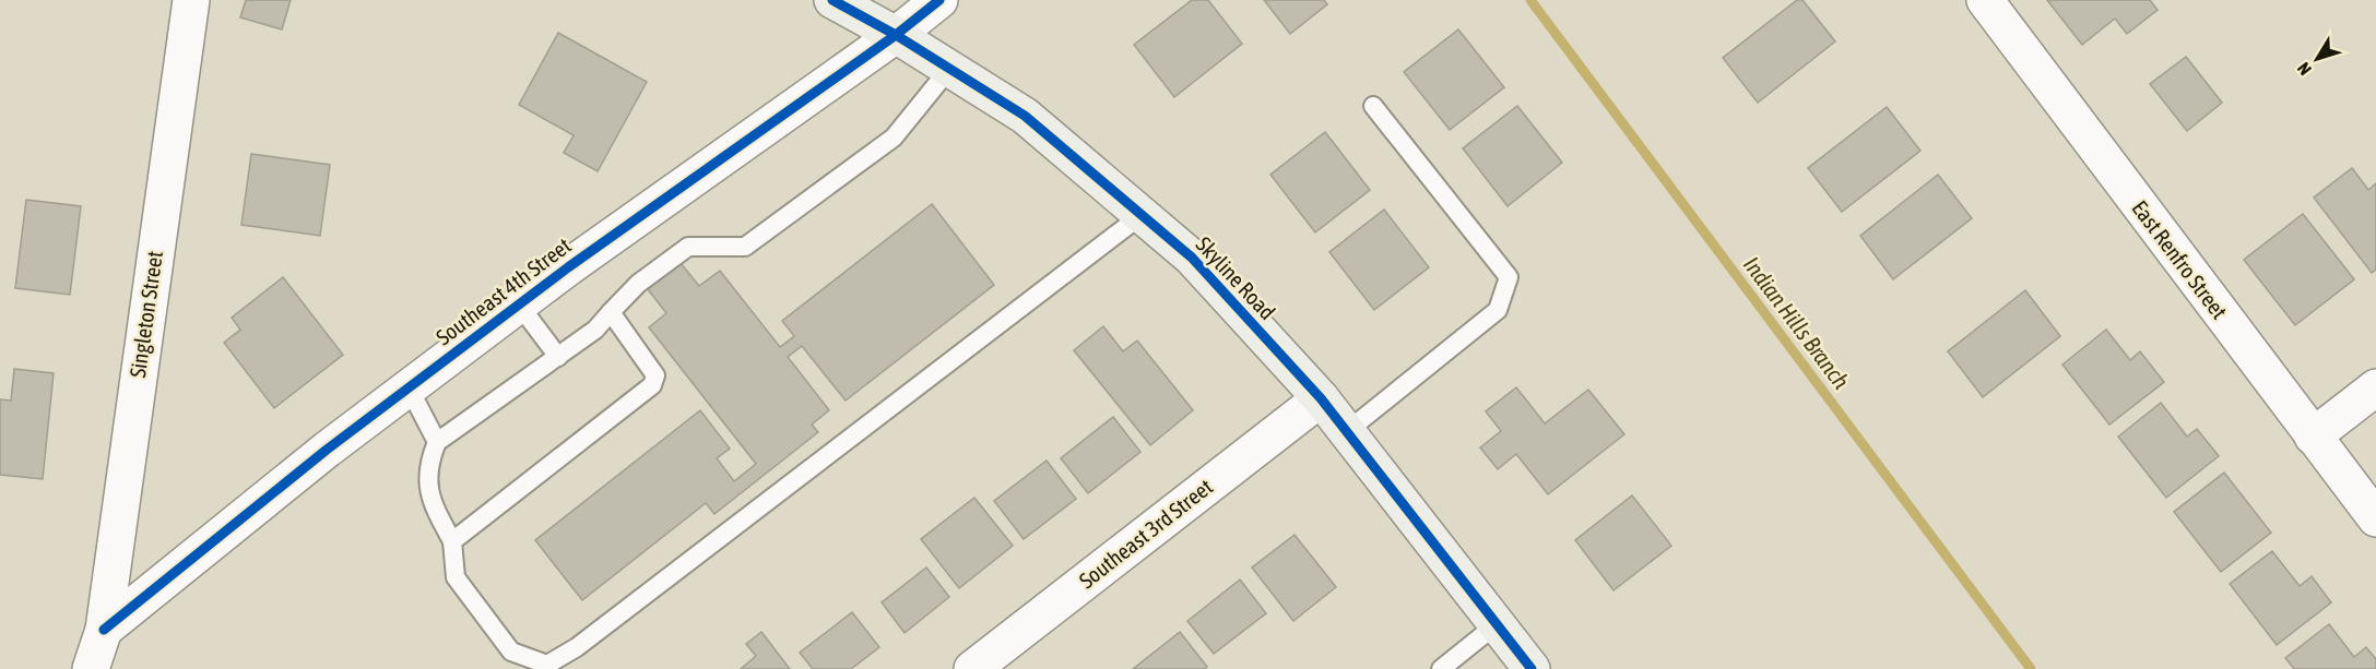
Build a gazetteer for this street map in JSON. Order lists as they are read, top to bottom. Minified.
{"streets":{"street":["East Renfro Street","Skyline Road","Southeast 4th Street","Singleton Street","Southeast 3rd Street"]},"crossings":[["Skyline Road","Southeast 4th Street"],["Skyline Road","Southeast 3rd Street"],["Southeast 4th Street","Singleton Street"]],"water":["Indian Hills Branch"],"north":"bottom left"}
